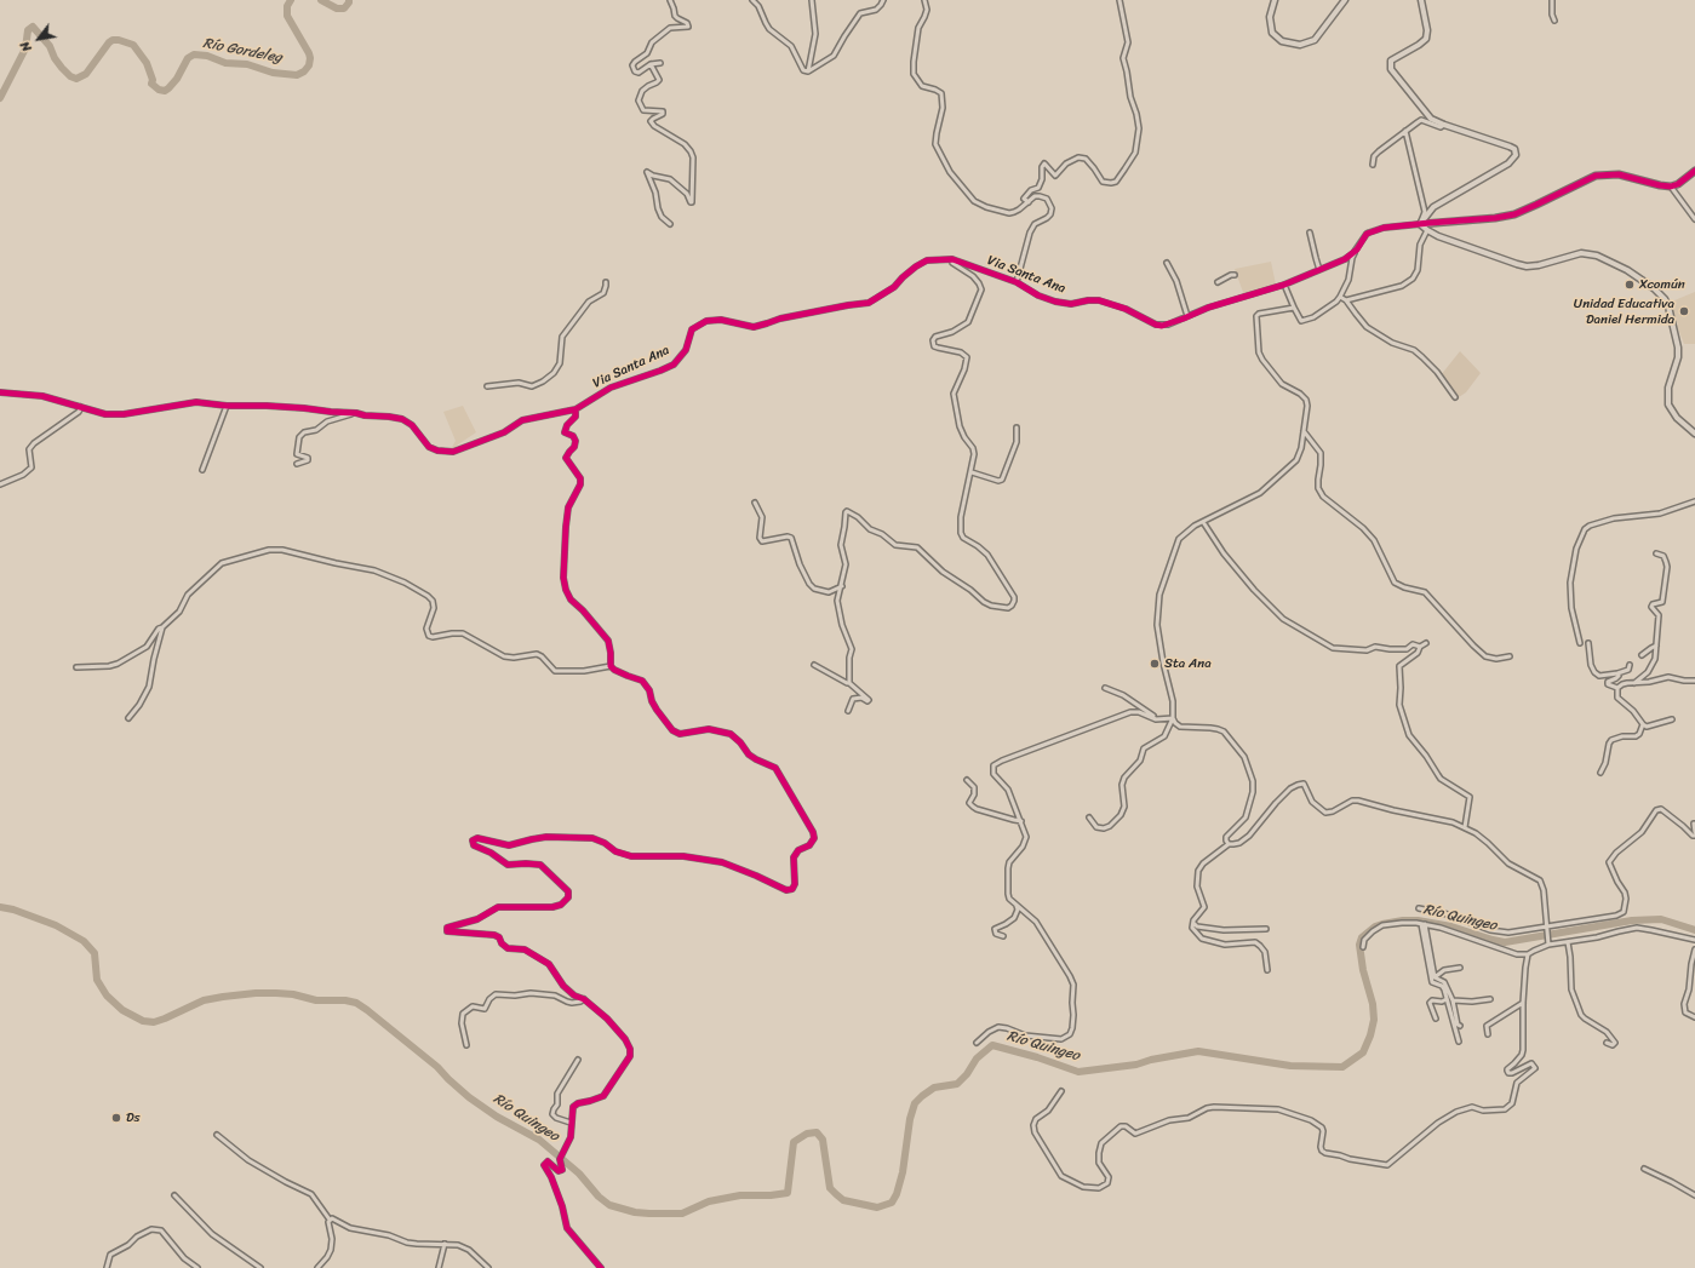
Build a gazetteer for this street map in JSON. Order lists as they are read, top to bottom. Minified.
{"streets":{"street":["Via Santa Ana"]},"water":["Río Gordeleg","Río Quingeo"],"places":["Xcomún","Unidad Educativa Daniel Hermida","Sta Ana","Ds"],"north":"bottom left"}
